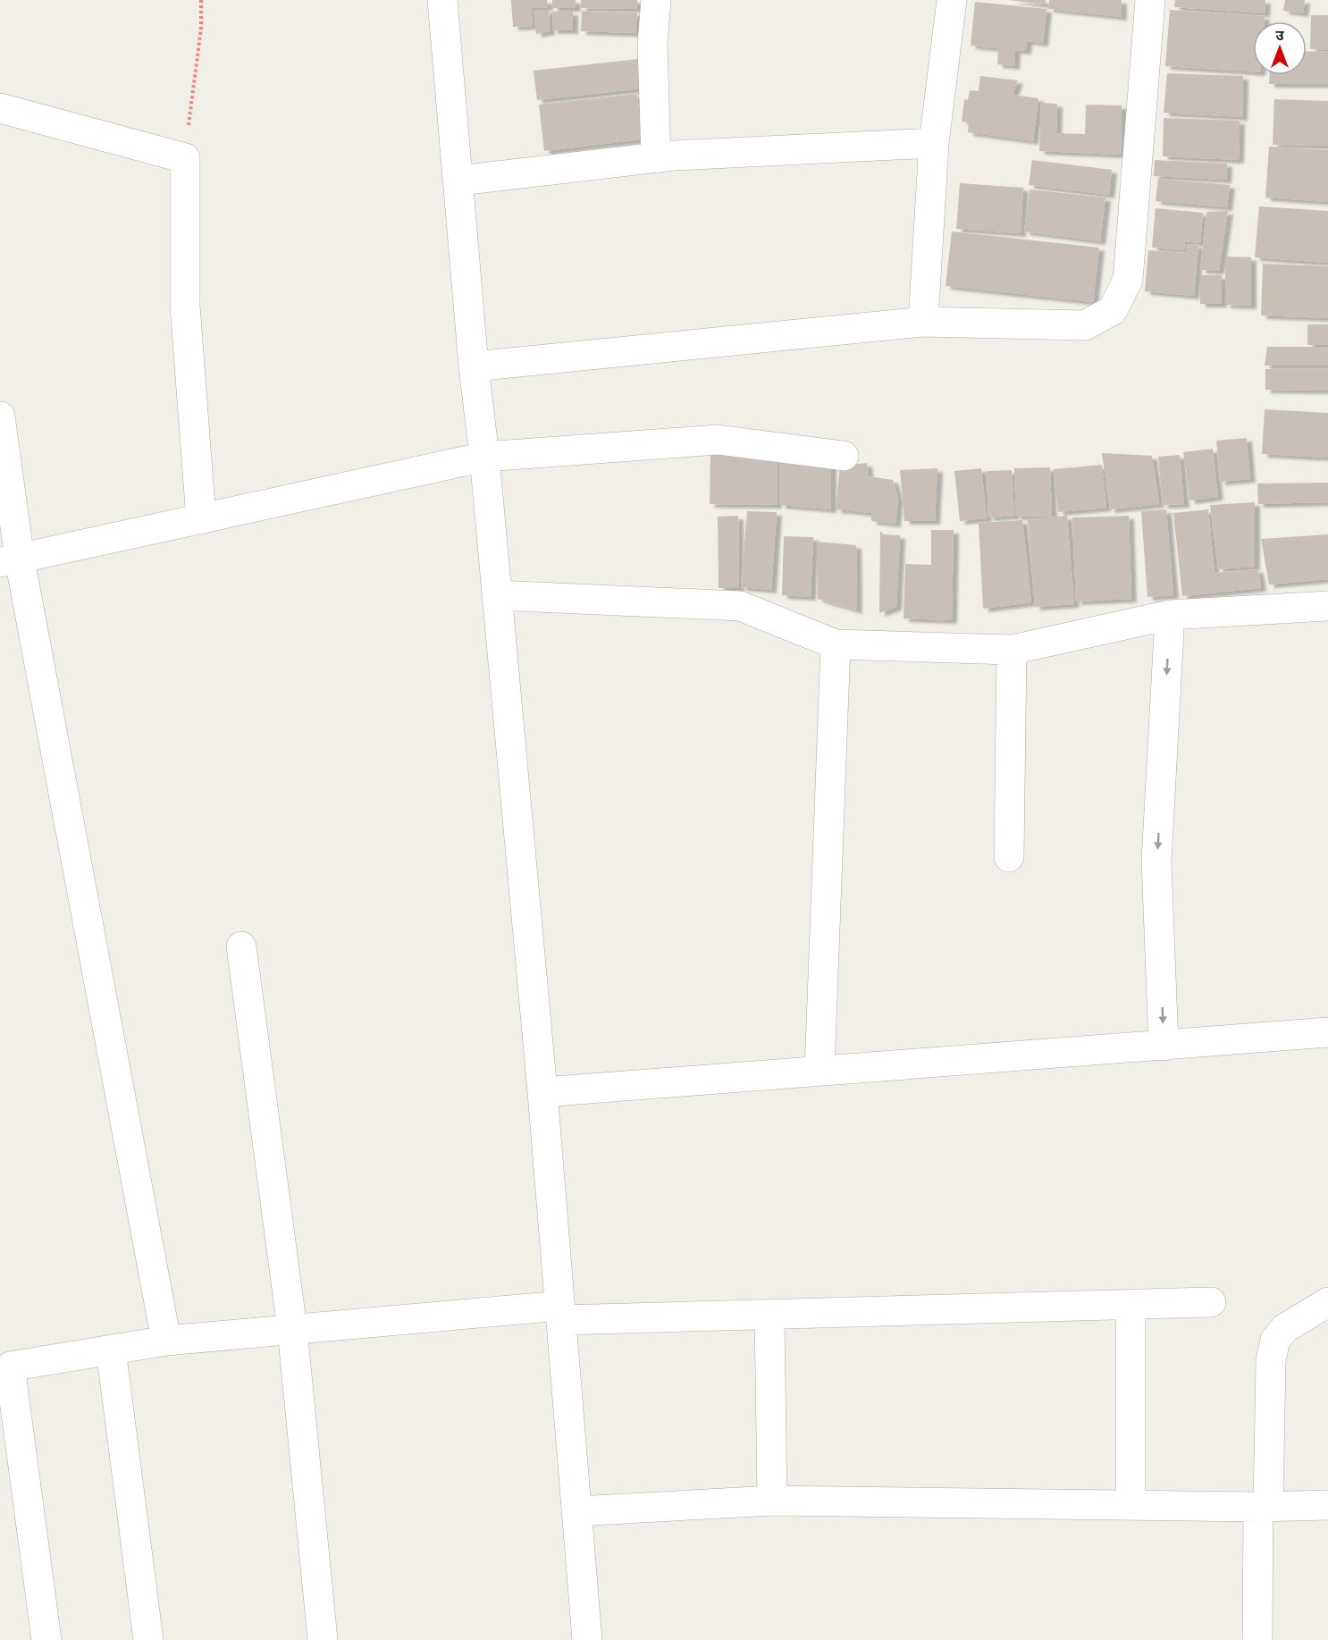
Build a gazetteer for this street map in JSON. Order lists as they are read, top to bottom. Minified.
{"north":"top"}
